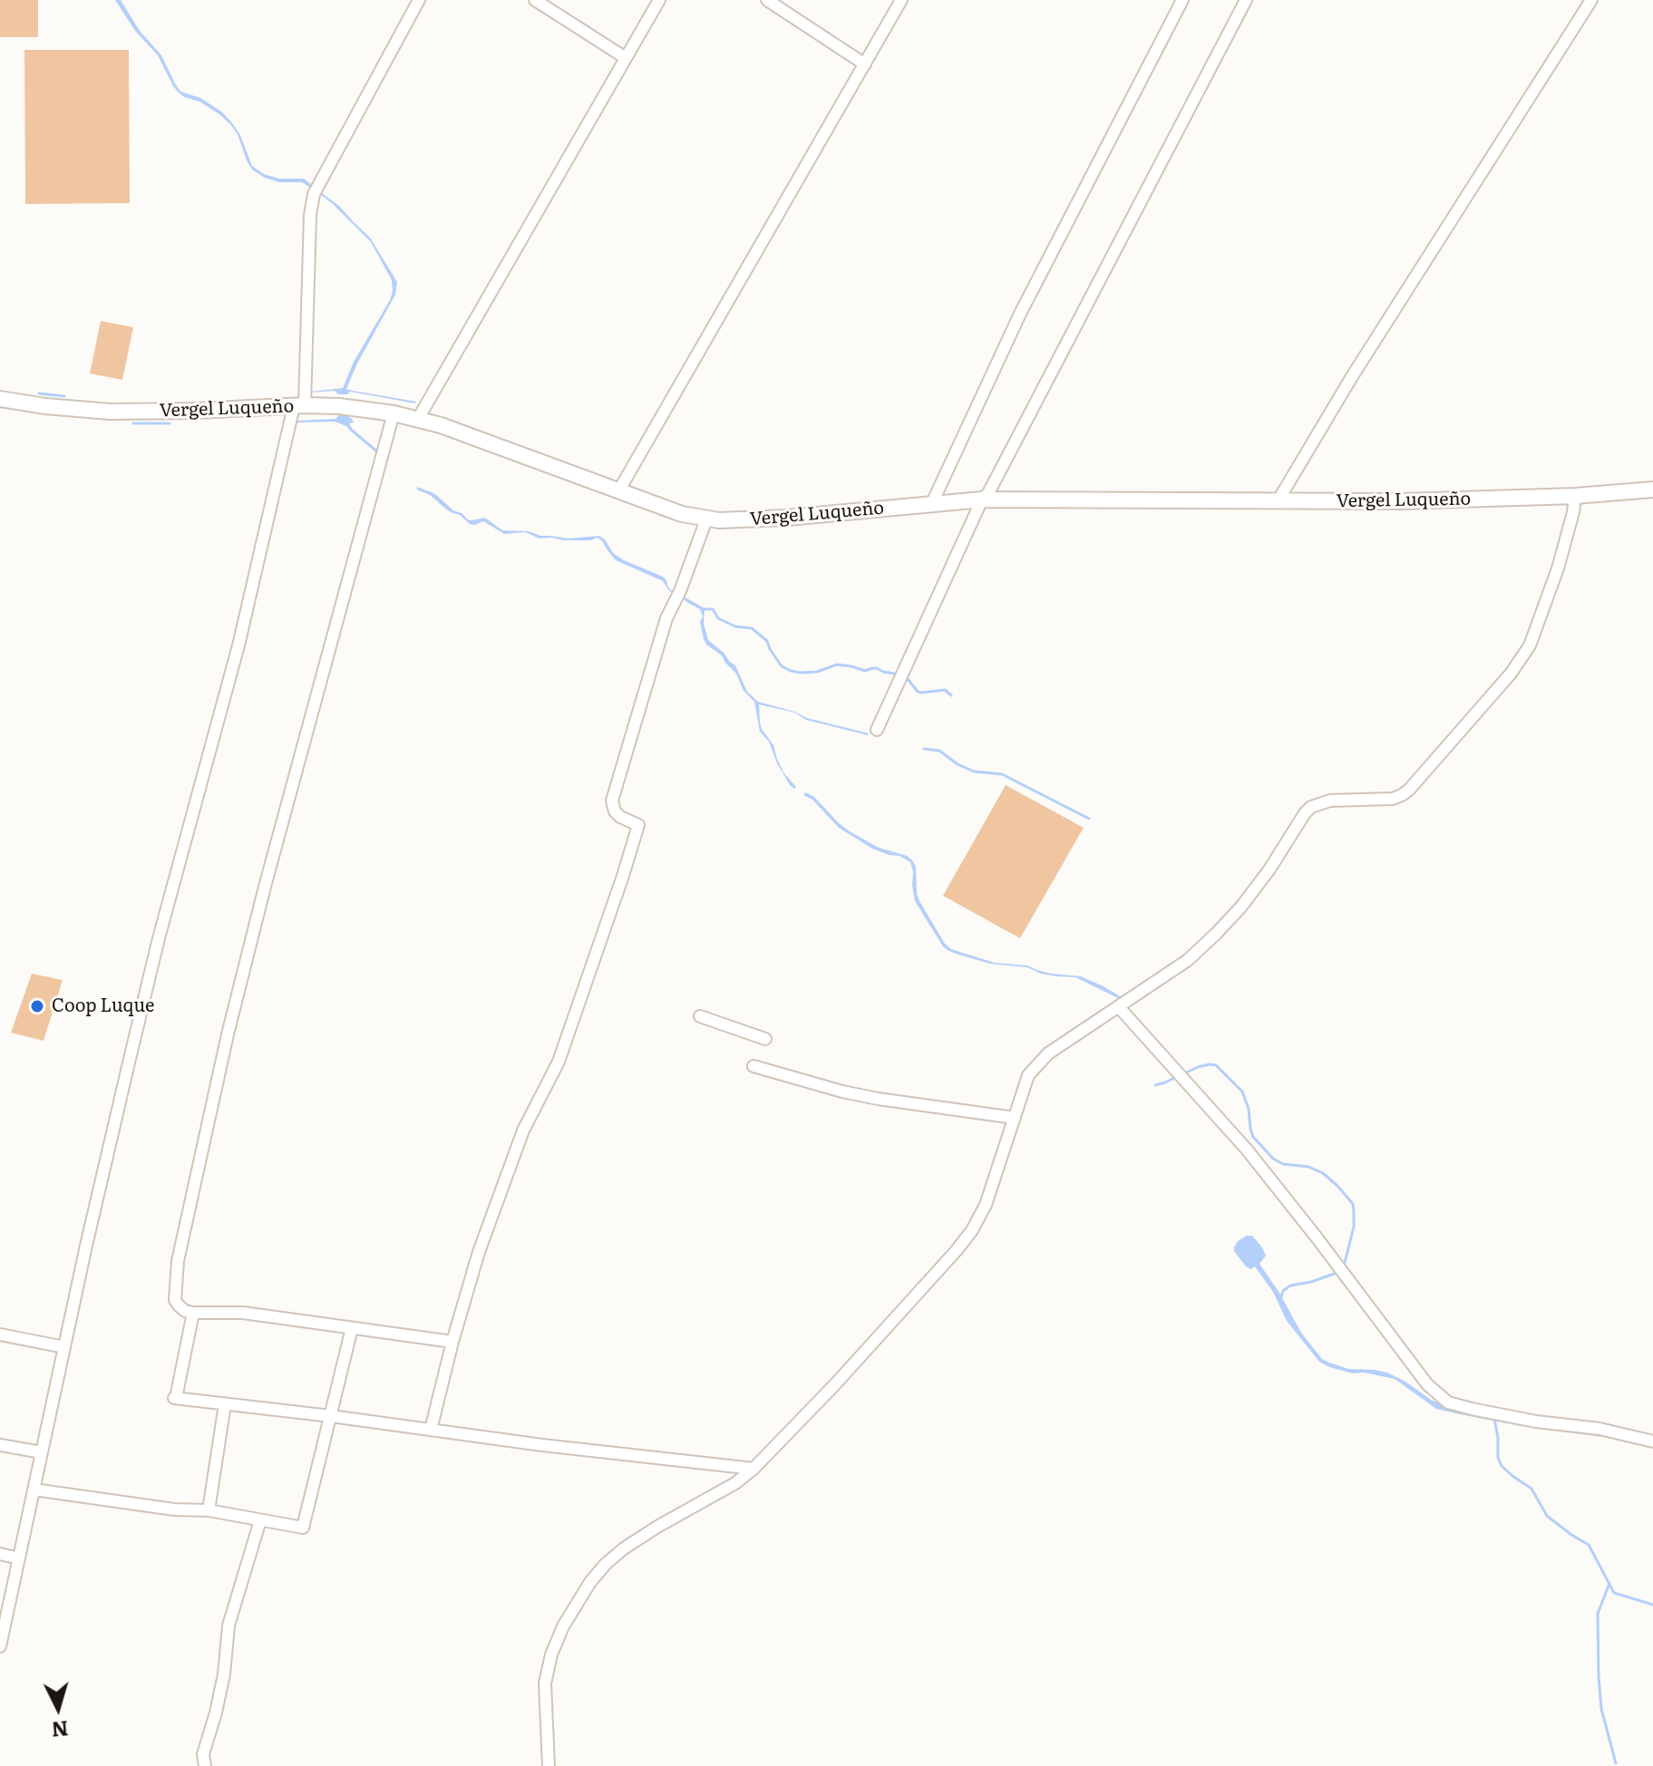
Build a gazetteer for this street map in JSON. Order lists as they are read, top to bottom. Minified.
{"streets":{"main road":["Vergel Luqueño"]},"places":["Coop Luque"],"north":"bottom"}
